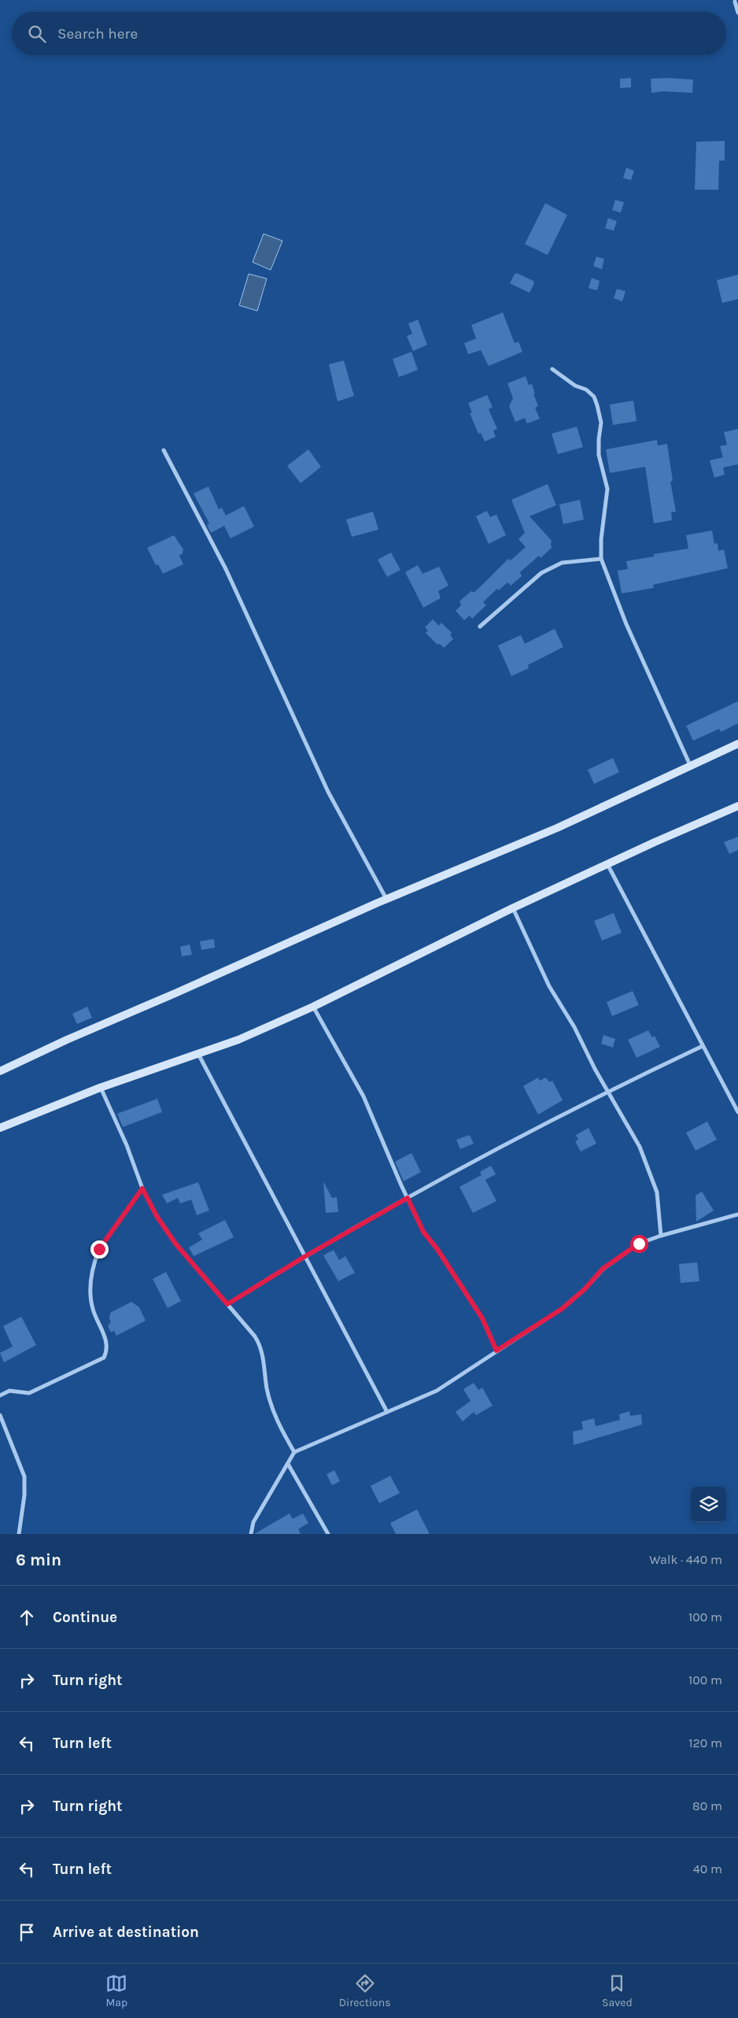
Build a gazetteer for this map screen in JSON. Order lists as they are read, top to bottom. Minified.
{"page":{"search":"Search here","heading":["6 min","Walk · 440 m"],"list":[["Continue","100 m"],["Turn right","100 m"],["Turn left","120 m"],["Turn right","80 m"],["Turn left","40 m"],"Arrive at destination"],"nav":["Map","Directions","Saved"]}}
